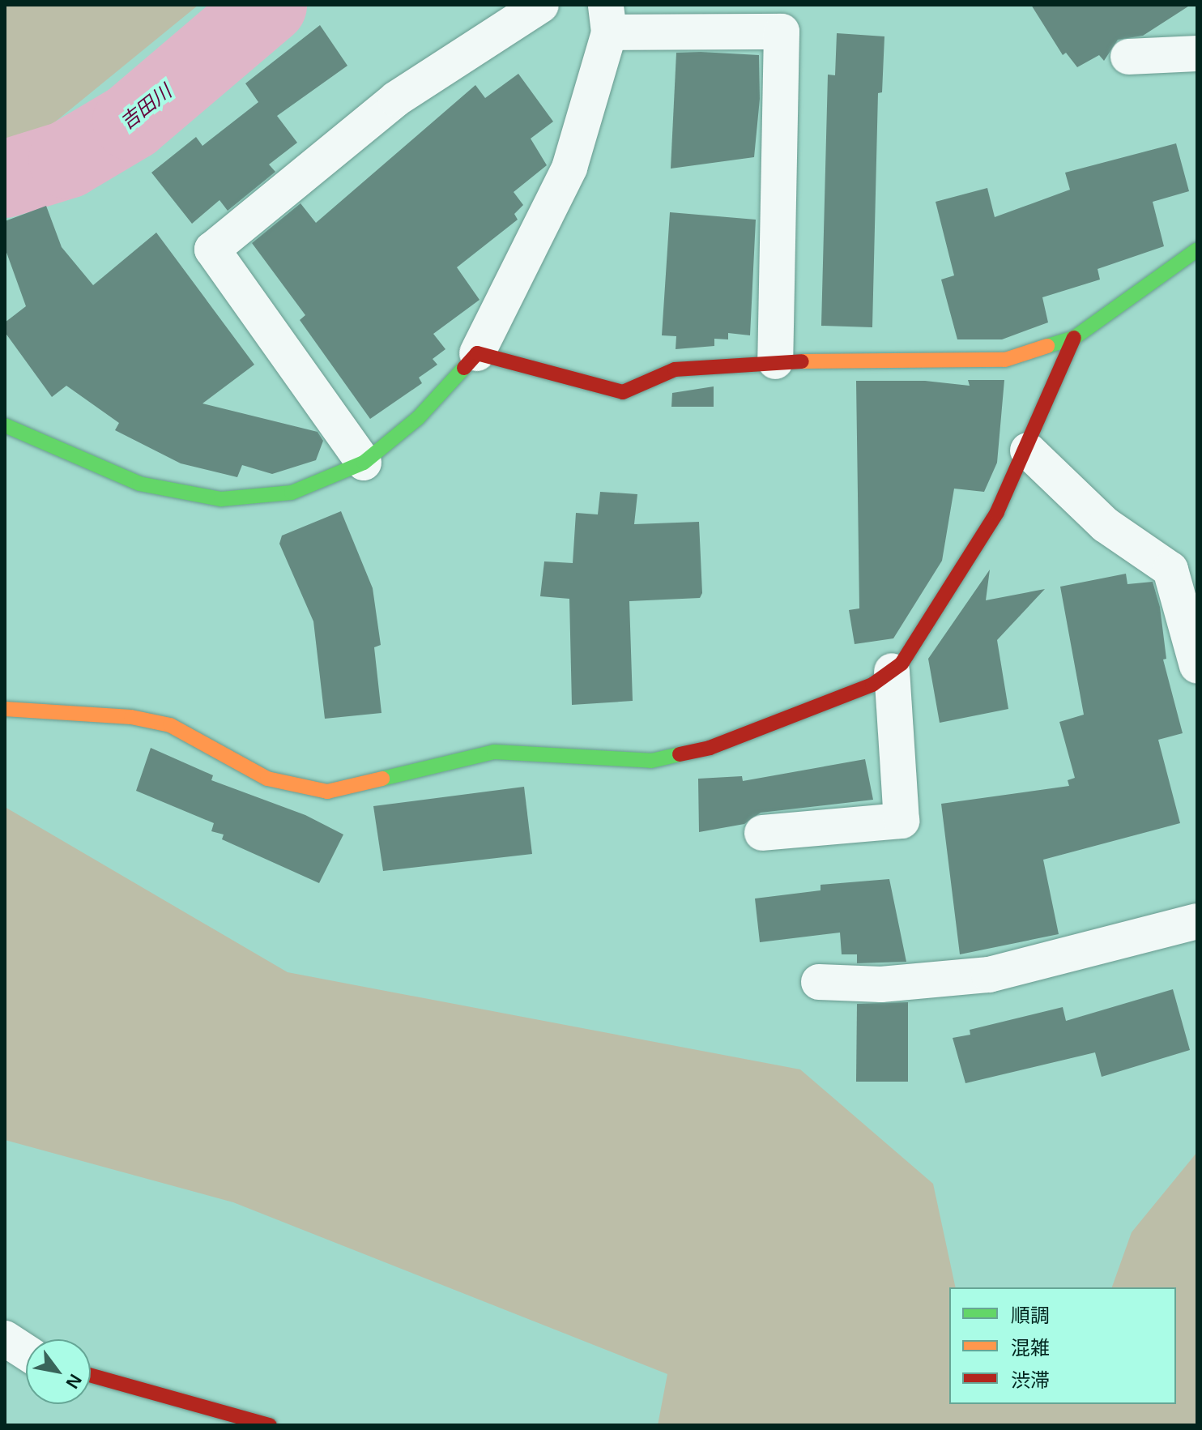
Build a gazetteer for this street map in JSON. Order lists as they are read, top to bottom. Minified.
{"water":["吉田川"],"legend":["順調","混雑","渋滞"],"north":"bottom right"}
